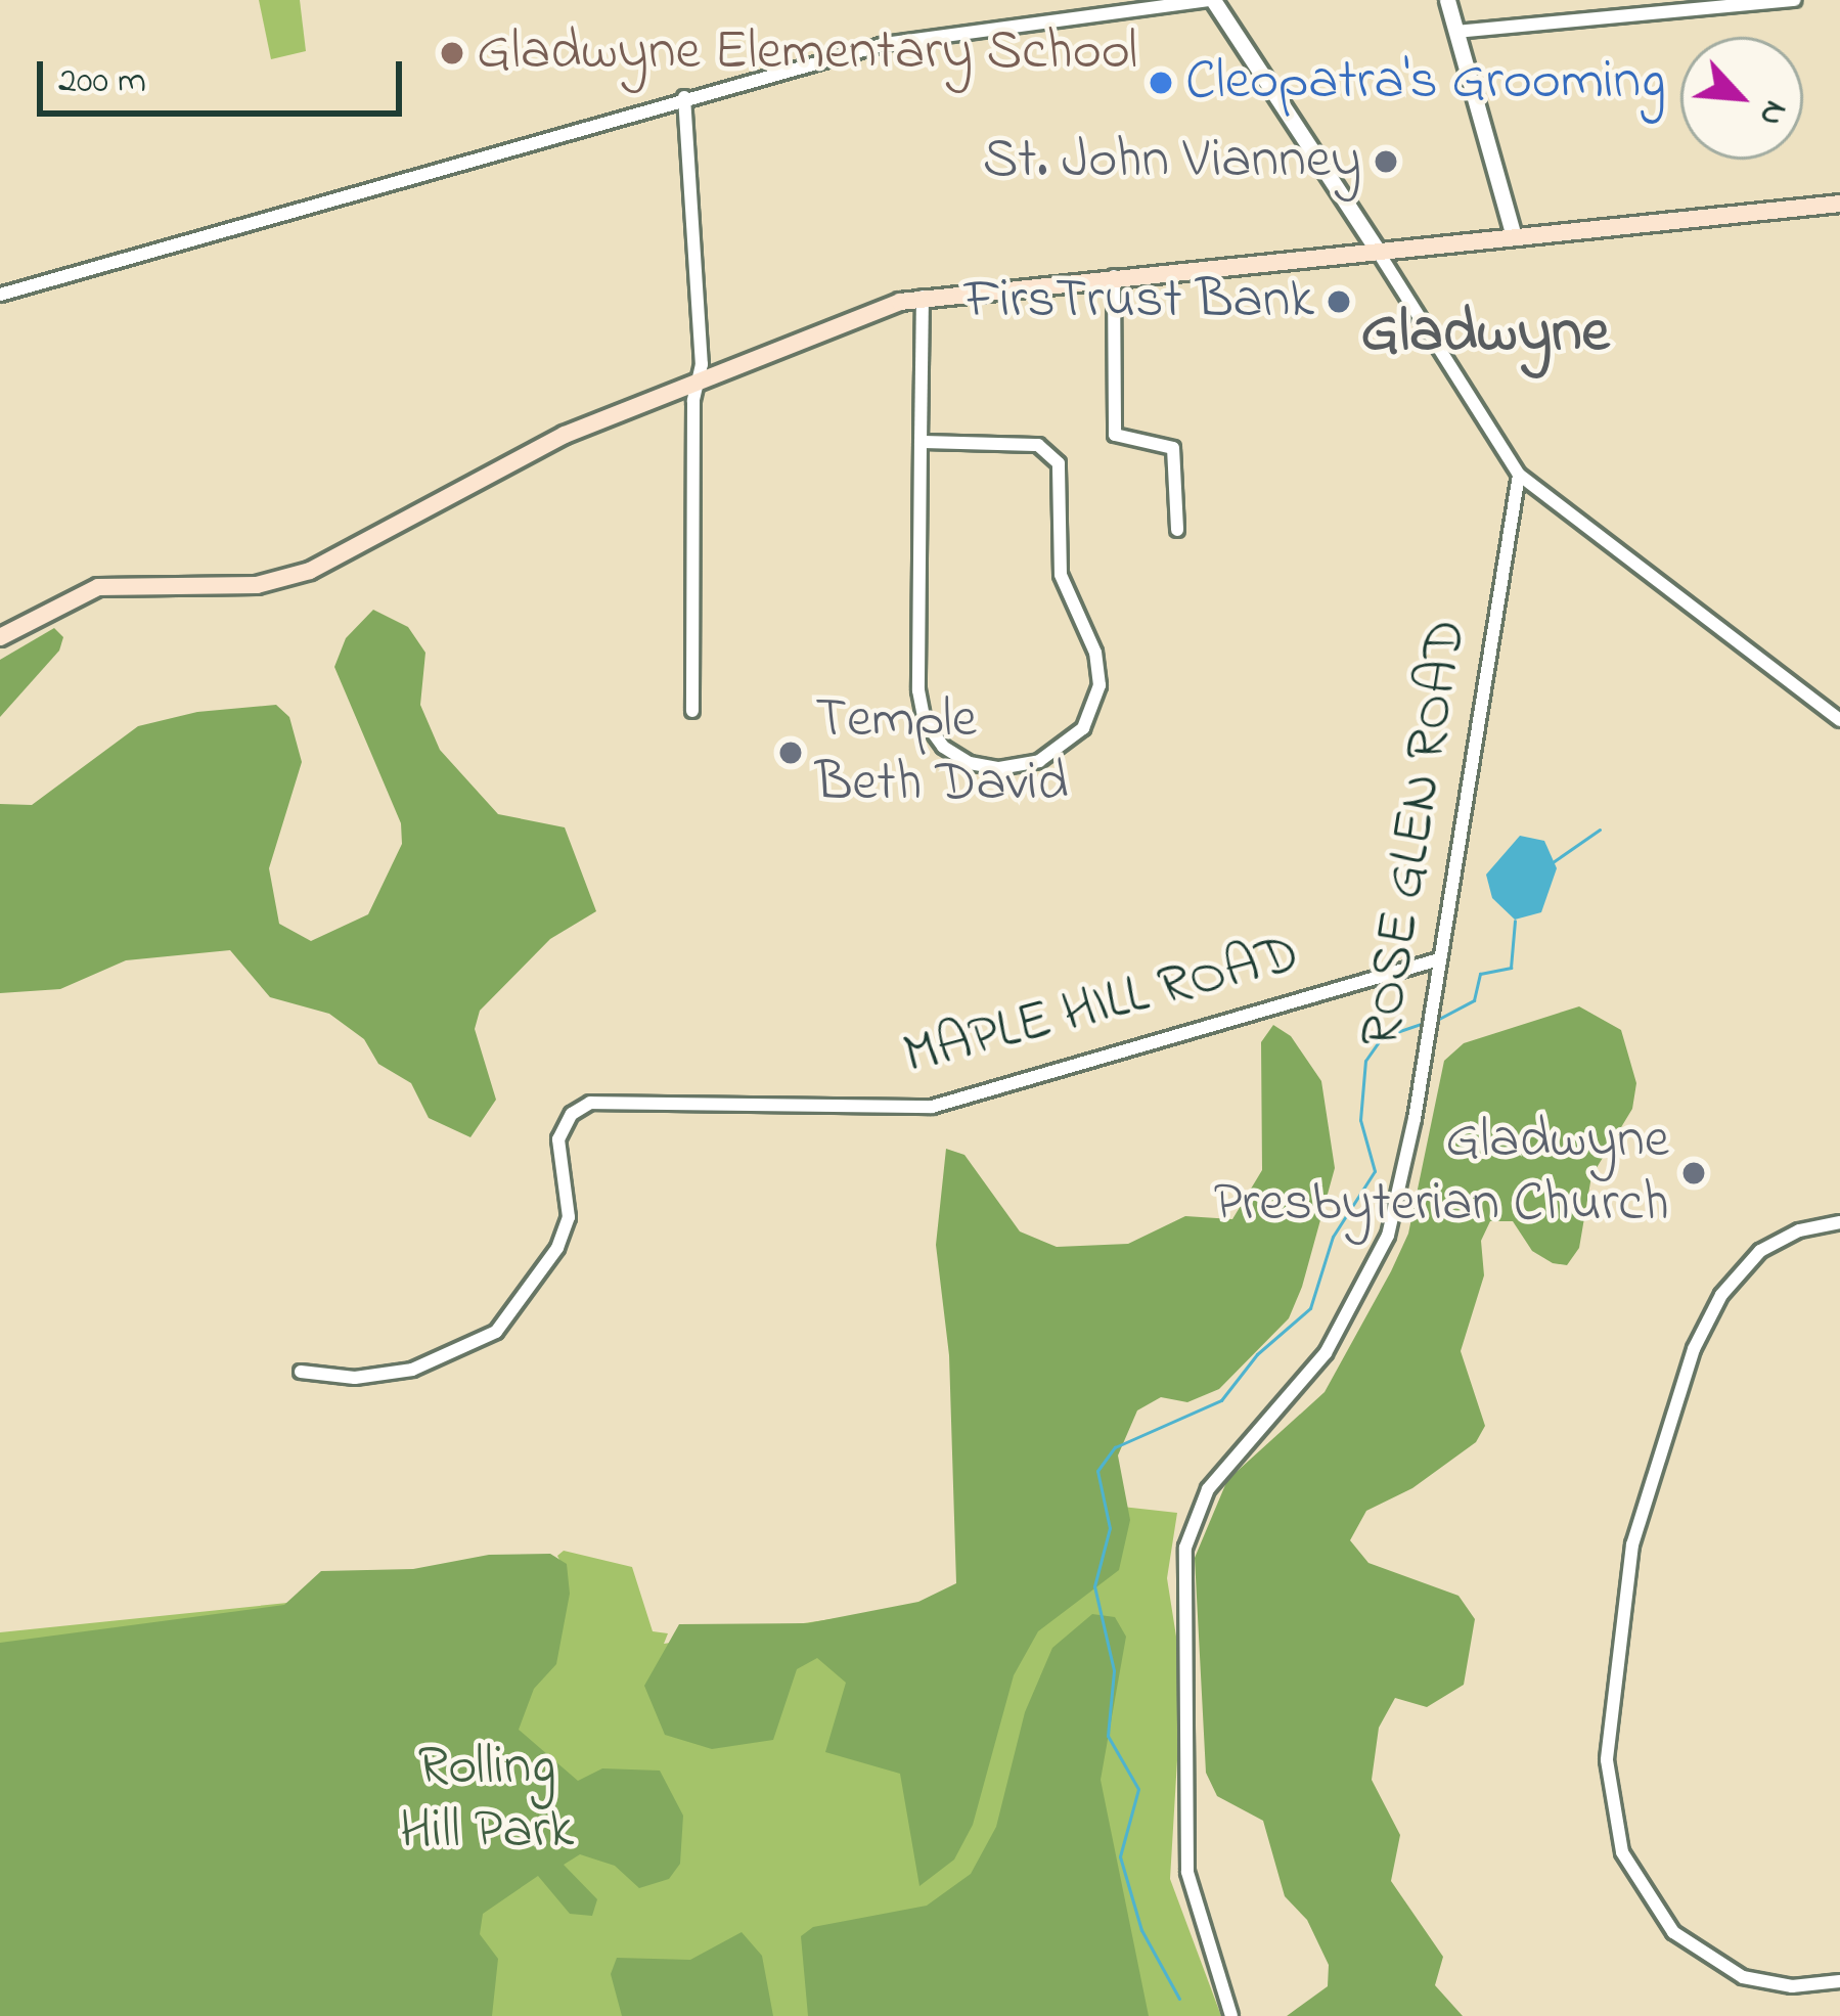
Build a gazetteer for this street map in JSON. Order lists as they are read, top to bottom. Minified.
{"streets":{"street":["ROSE GLEN ROAD","MAPLE HILL ROAD"]},"crossings":[["ROSE GLEN ROAD","MAPLE HILL ROAD"]],"districts":["Gladwyne"],"parks":["Rolling Hill Park"],"places":["Gladwyne Elementary School","Cleopatra's Grooming","St. John Vianney","FirsTrust Bank","Temple Beth David","Gladwyne Presbyterian Church"],"scale_bar":"200 m","north":"bottom right"}
